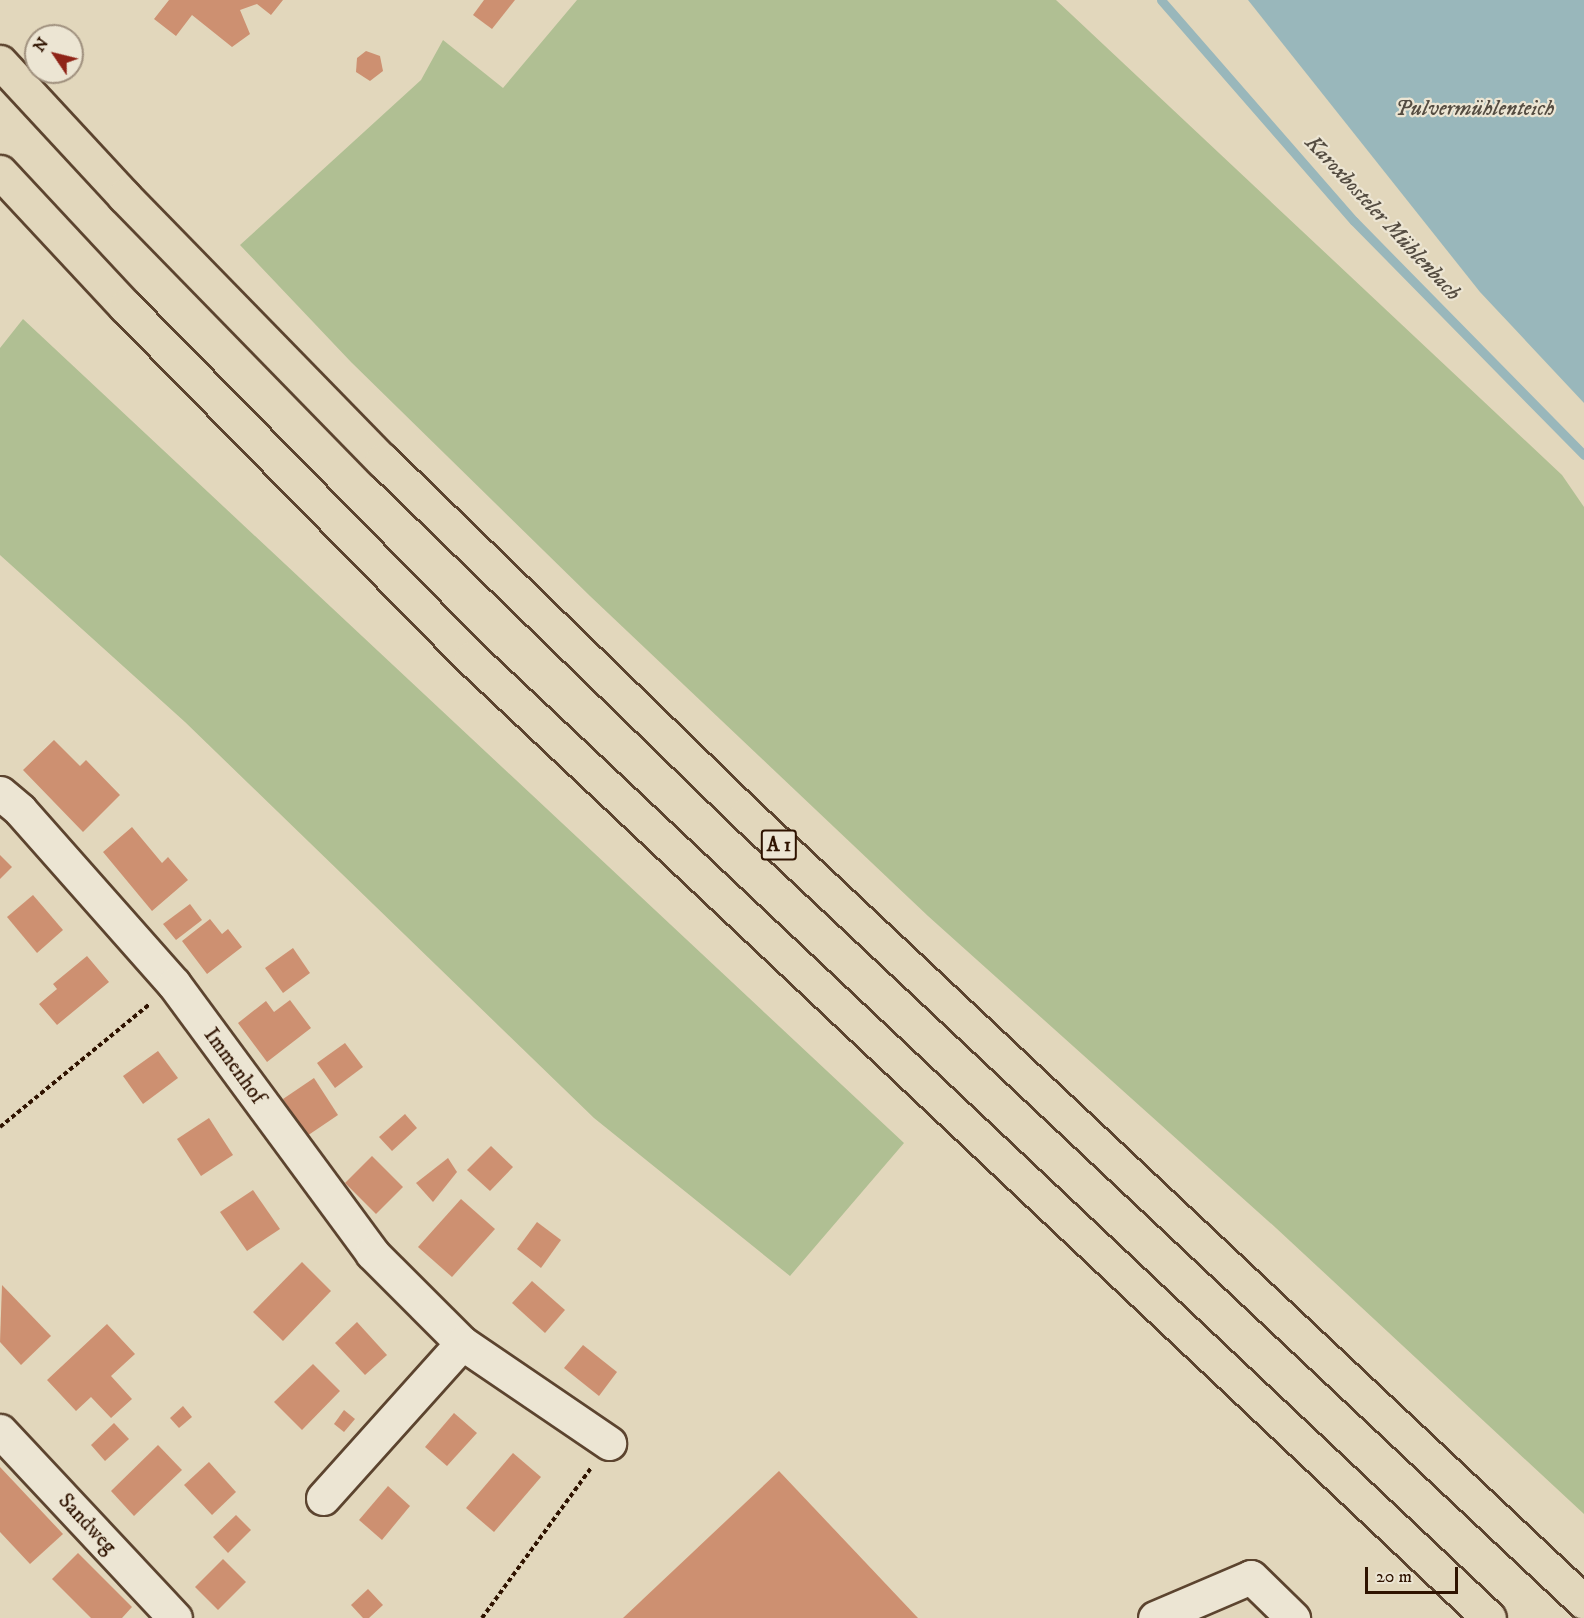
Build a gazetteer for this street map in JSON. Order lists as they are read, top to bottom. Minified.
{"streets":{"highway":["A 1"],"street":["Immenhof","Sandweg"]},"water":["Pulvermühlenteich","Karoxbosteler Mühlenbach"],"scale_bar":"20 m","north":"top left"}
